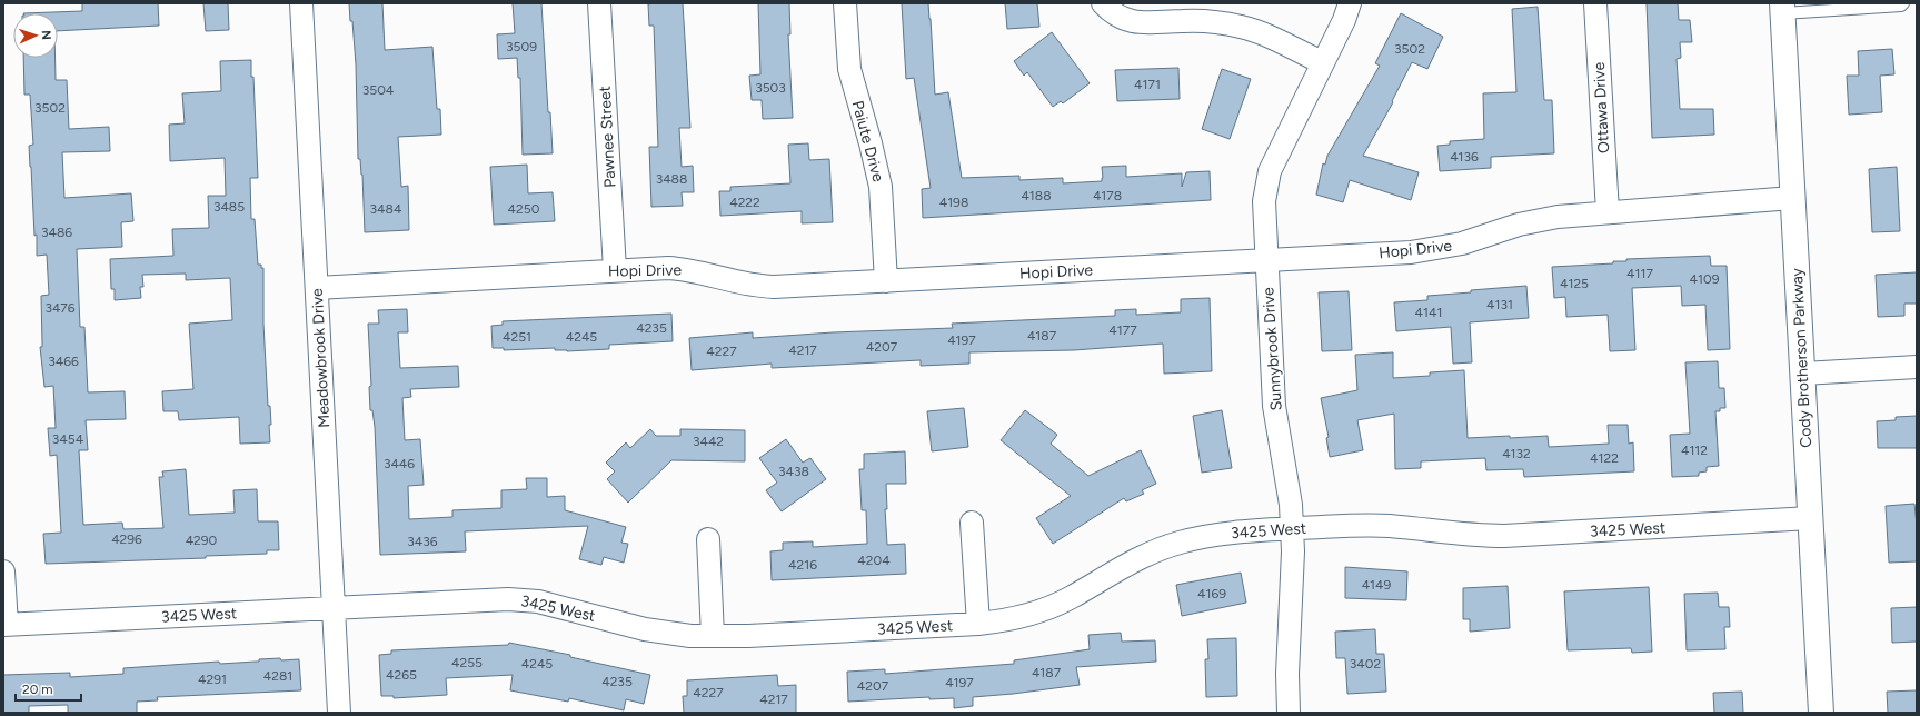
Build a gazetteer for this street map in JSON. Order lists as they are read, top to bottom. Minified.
{"streets":{"main road":["Cody Brotherson Parkway"],"street":["Ottawa Drive","Pawnee Street","Paiute Drive","Hopi Drive","Sunnybrook Drive","Meadowbrook Drive","3425 West"]},"crossings":[["Ottawa Drive","Hopi Drive"],["Pawnee Street","Hopi Drive"],["Paiute Drive","Hopi Drive"],["Hopi Drive","Sunnybrook Drive"],["Hopi Drive","Meadowbrook Drive"],["Hopi Drive","Cody Brotherson Parkway"],["Sunnybrook Drive","3425 West"],["Meadowbrook Drive","3425 West"],["Cody Brotherson Parkway","3425 West"]],"house_numbers":["3509","3502","4171","3503","3504","3502","4136","3488","4188","4178","4222","4198","3485","3484","4250","3486","4117","4109","4125","4131","3476","4141","4235","4177","4187","4251","4245","4197","4207","4217","4227","3466","3454","3442","4112","4132","4122","3446","3438","4296","4290","3436","4204","4216","4149","4169","4255","4245","3402","4187","4265","4281","4291","4235","4197","4207","4227","4217"],"scale_bar":"20 m","north":"right"}
